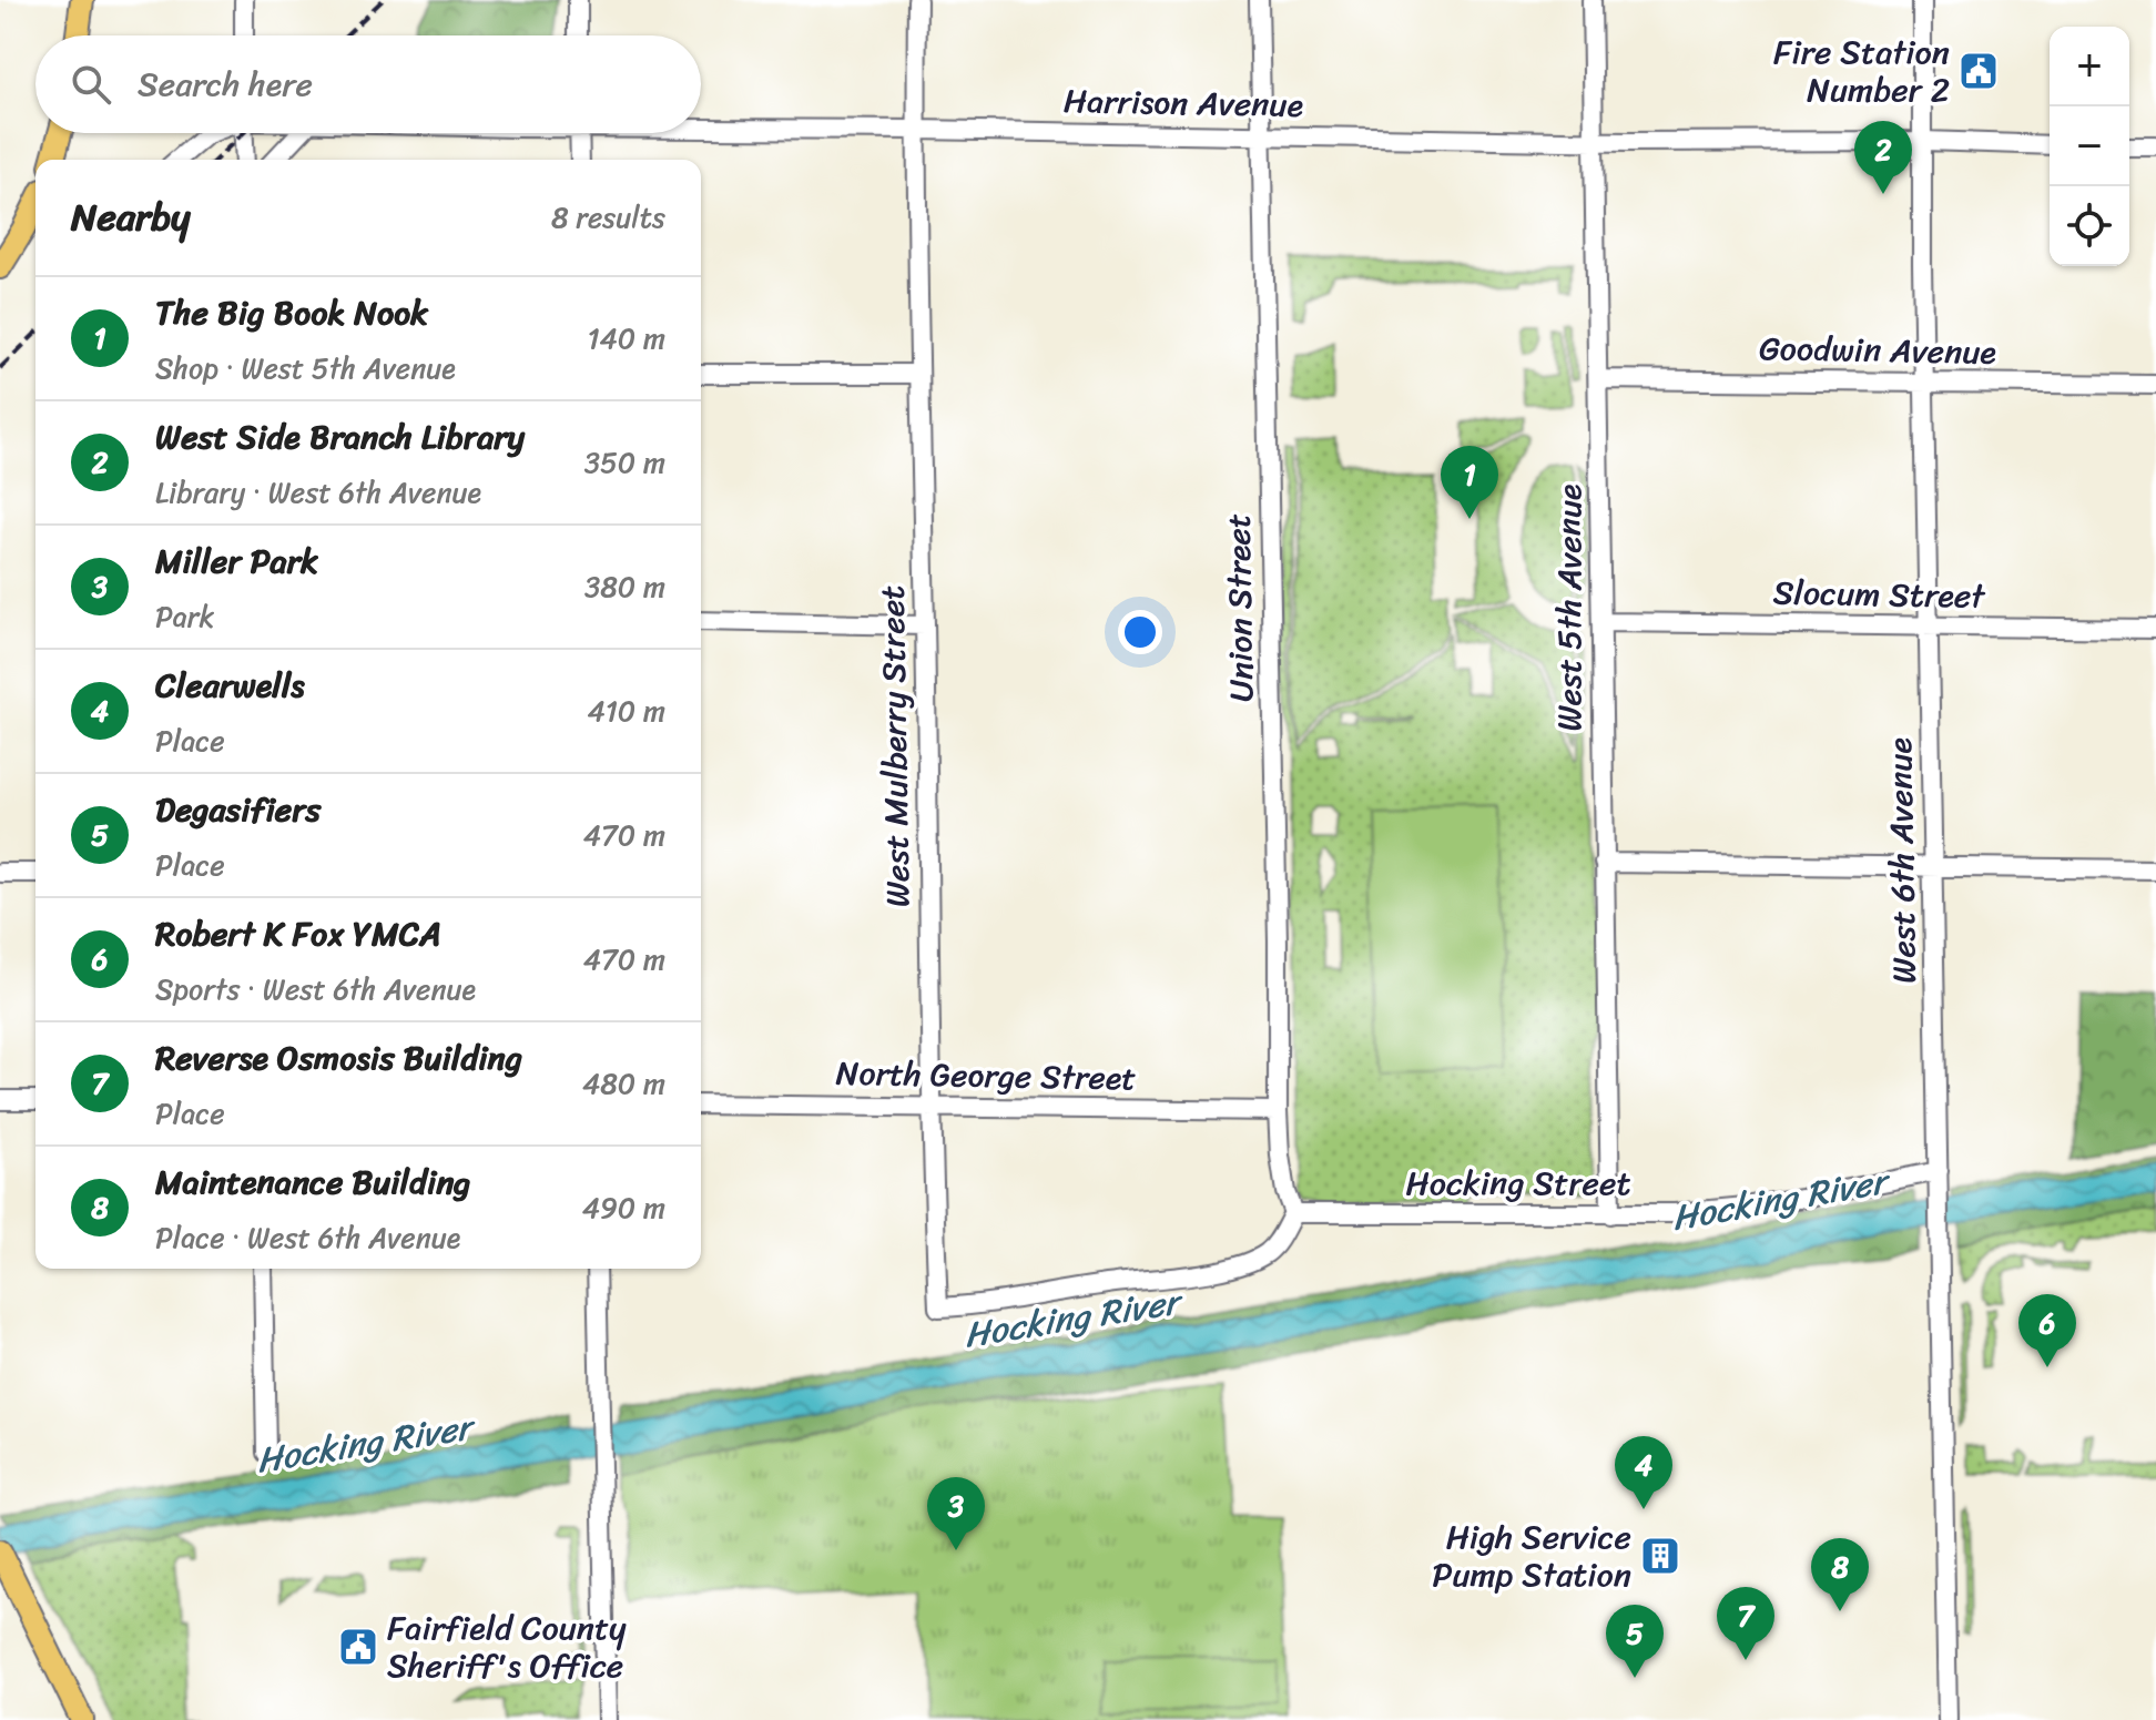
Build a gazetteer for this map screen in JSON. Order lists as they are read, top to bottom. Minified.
{"streets":{"street":["Harrison Avenue","Goodwin Avenue","Slocum Street","Union Street","West 5th Avenue","West Mulberry Street","West 6th Avenue","North George Street","Hocking Street"]},"crossings":[["Harrison Avenue","Union Street"],["Harrison Avenue","West 5th Avenue"],["Harrison Avenue","West Mulberry Street"],["Harrison Avenue","West 6th Avenue"],["Goodwin Avenue","West 5th Avenue"],["Goodwin Avenue","West 6th Avenue"],["Slocum Street","West 5th Avenue"],["Slocum Street","West 6th Avenue"],["Union Street","West Mulberry Street"],["Union Street","North George Street"],["Union Street","Hocking Street"],["West 5th Avenue","Hocking Street"],["West Mulberry Street","North George Street"],["West Mulberry Street","Hocking Street"],["West 6th Avenue","Hocking Street"]],"water":["Hocking River"],"places":{"public building":["Fire Station Number 2","Fairfield County Sheriff's Office"],"building":["High Service Pump Station"]},"page":{"map_buttons":["+","−"],"search":"Search here","pins":["2","1","6","4","3","8","7","5"],"heading":["Nearby","8 results"],"list":[{"mark":"1","name":"The Big Book Nook","note":"Shop · West 5th Avenue","value":"140 m"},{"mark":"2","name":"West Side Branch Library","note":"Library · West 6th Avenue","value":"350 m"},{"mark":"3","name":"Miller Park","note":"Park","value":"380 m"},{"mark":"4","name":"Clearwells","note":"Place","value":"410 m"},{"mark":"5","name":"Degasifiers","note":"Place","value":"470 m"},{"mark":"6","name":"Robert K Fox YMCA","note":"Sports · West 6th Avenue","value":"470 m"},{"mark":"7","name":"Reverse Osmosis Building","note":"Place","value":"480 m"},{"mark":"8","name":"Maintenance Building","note":"Place · West 6th Avenue","value":"490 m"}]}}
